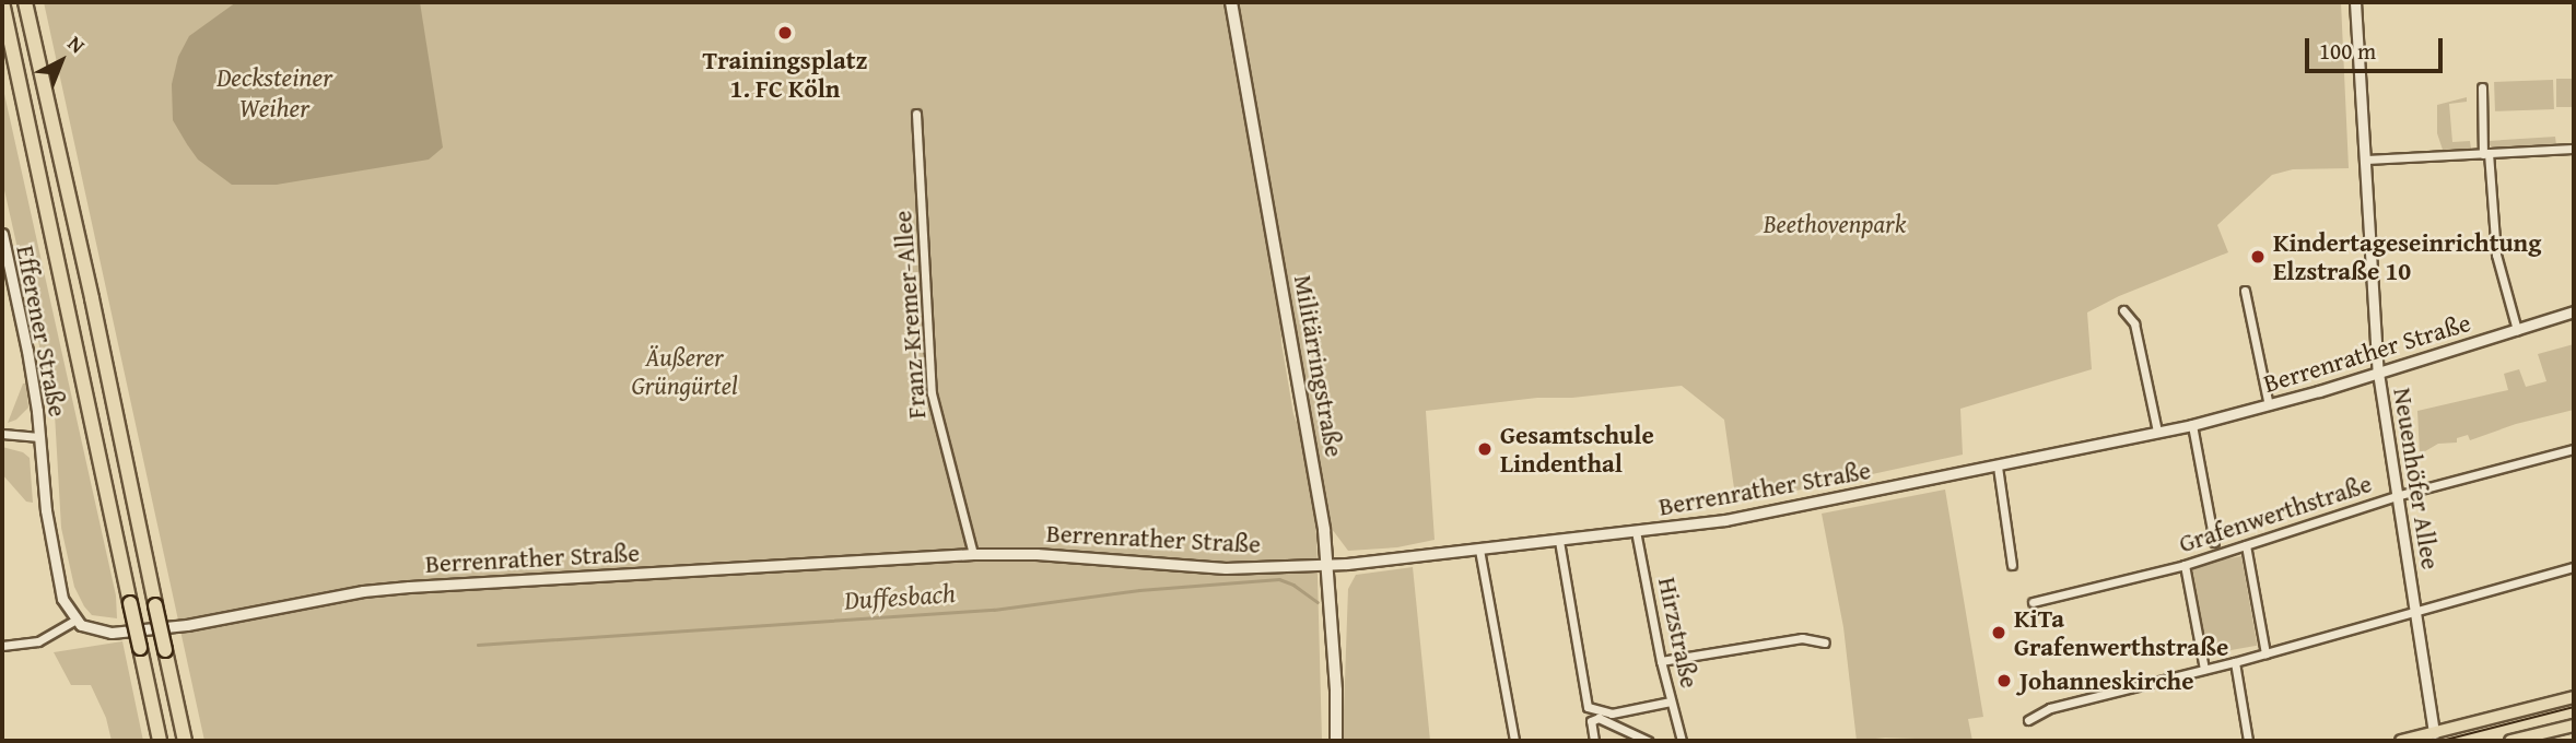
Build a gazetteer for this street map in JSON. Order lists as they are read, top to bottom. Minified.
{"streets":{"main road":["Militärringstraße"],"street":["Franz-Kremer-Allee","Efferener Straße","Berrenrather Straße","Neuenhöfer Allee","Grafenwerthstraße","Hirzstraße"]},"crossings":[["Franz-Kremer-Allee","Berrenrather Straße"],["Berrenrather Straße","Militärringstraße"],["Berrenrather Straße","Neuenhöfer Allee"],["Berrenrather Straße","Hirzstraße"],["Neuenhöfer Allee","Grafenwerthstraße"]],"water":["Decksteiner Weiher","Duffesbach"],"parks":["Beethovenpark","Äußerer Grüngürtel"],"places":["Trainingsplatz 1. FC Köln","Kindertageseinrichtung Elzstraße 10","Gesamtschule Lindenthal","KiTa Grafenwerthstraße","Johanneskirche"],"scale_bar":"100 m","north":"top right"}
